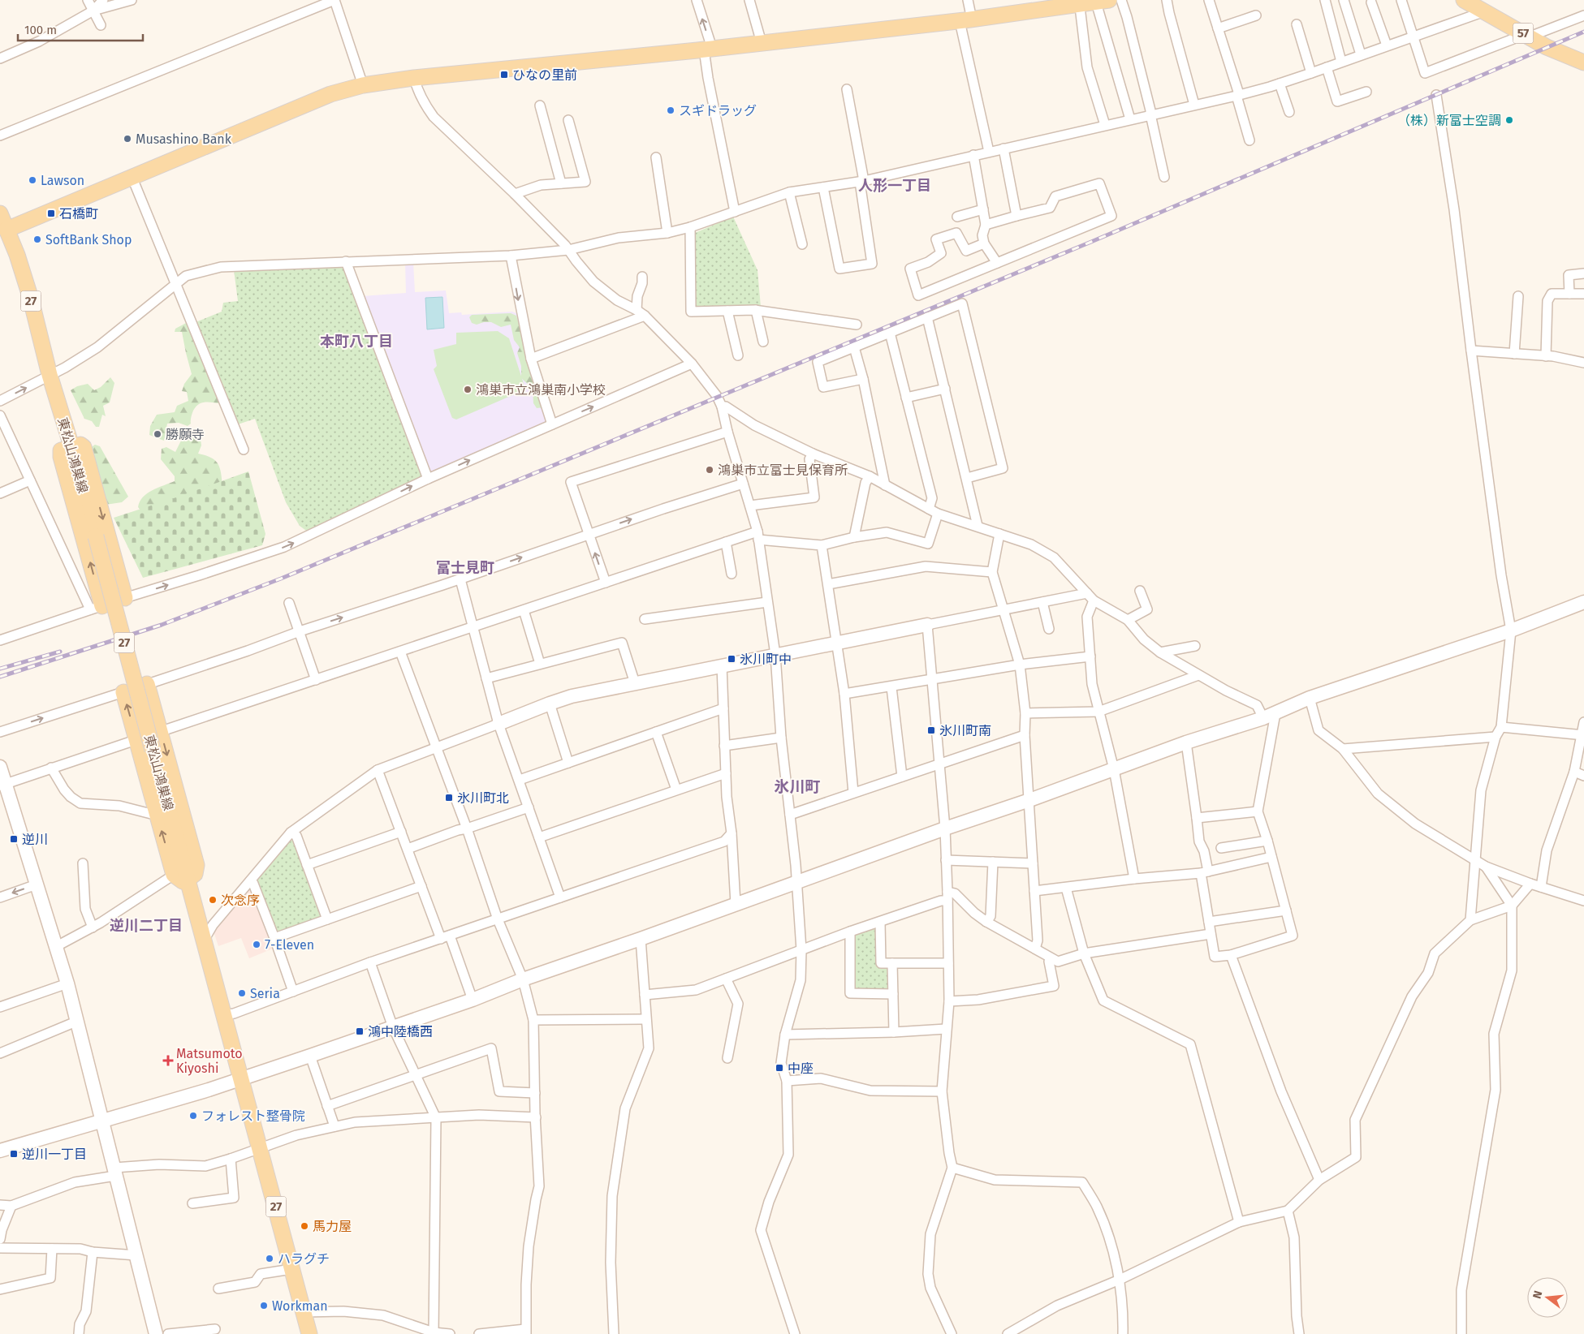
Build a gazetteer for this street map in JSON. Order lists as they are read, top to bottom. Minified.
{"streets":{"main road":["57","27","東松山鴻巣線"]},"districts":["人形一丁目","本町八丁目","富士見町","氷川町","逆川二丁目"],"places":{"transit":["ひなの里前","石橋町","氷川町中","氷川町南","氷川町北","逆川","鴻中陸橋西","中座","逆川一丁目"],"other":["スギドラッグ","（株）新富士空調","Musashino Bank","Lawson","SoftBank Shop","鴻巣市立鴻巣南小学校","勝願寺","鴻巣市立富士見保育所","次念序","7-Eleven","Seria","フォレスト整骨院","馬力屋","ハラグチ","Workman"],"health":["Matsumoto Kiyoshi"]},"scale_bar":"100 m","north":"left"}
